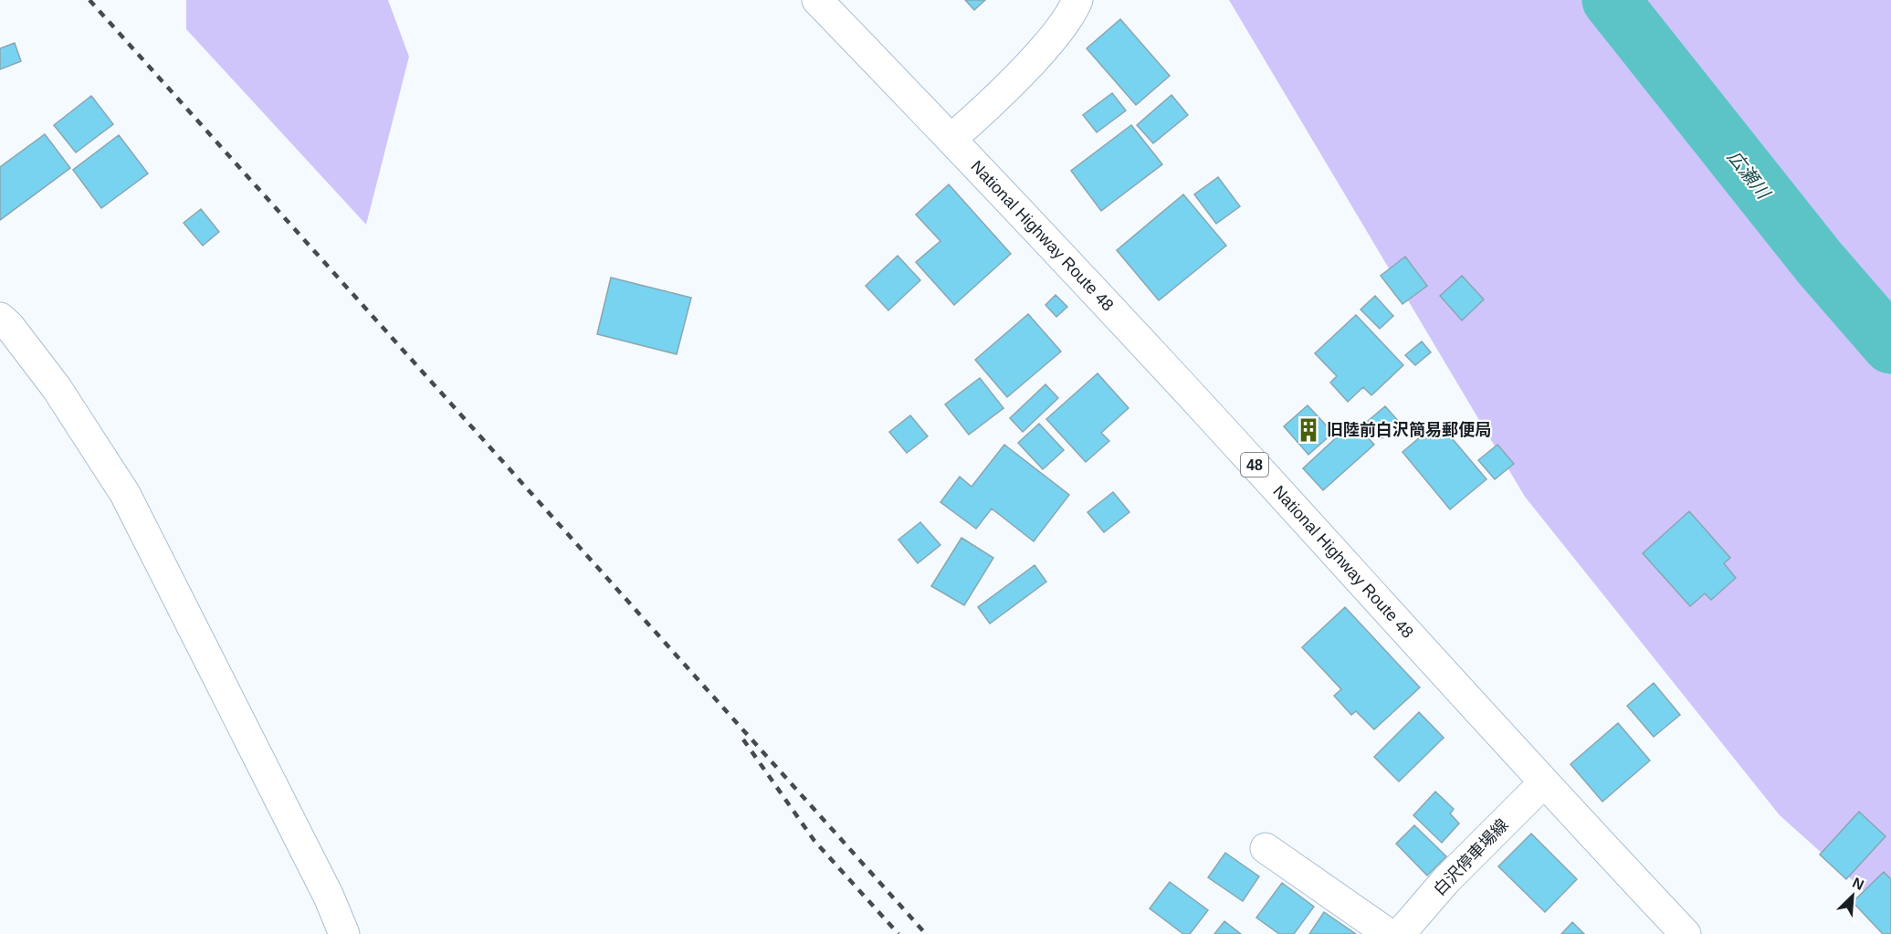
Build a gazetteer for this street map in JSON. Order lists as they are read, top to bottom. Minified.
{"streets":{"main road":["National Highway Route 48","48","白沢停車場線"]},"crossings":[["National Highway Route 48","白沢停車場線"]],"water":["広瀬川"],"places":{"building":["旧陸前白沢簡易郵便局"]},"north":"top right"}
